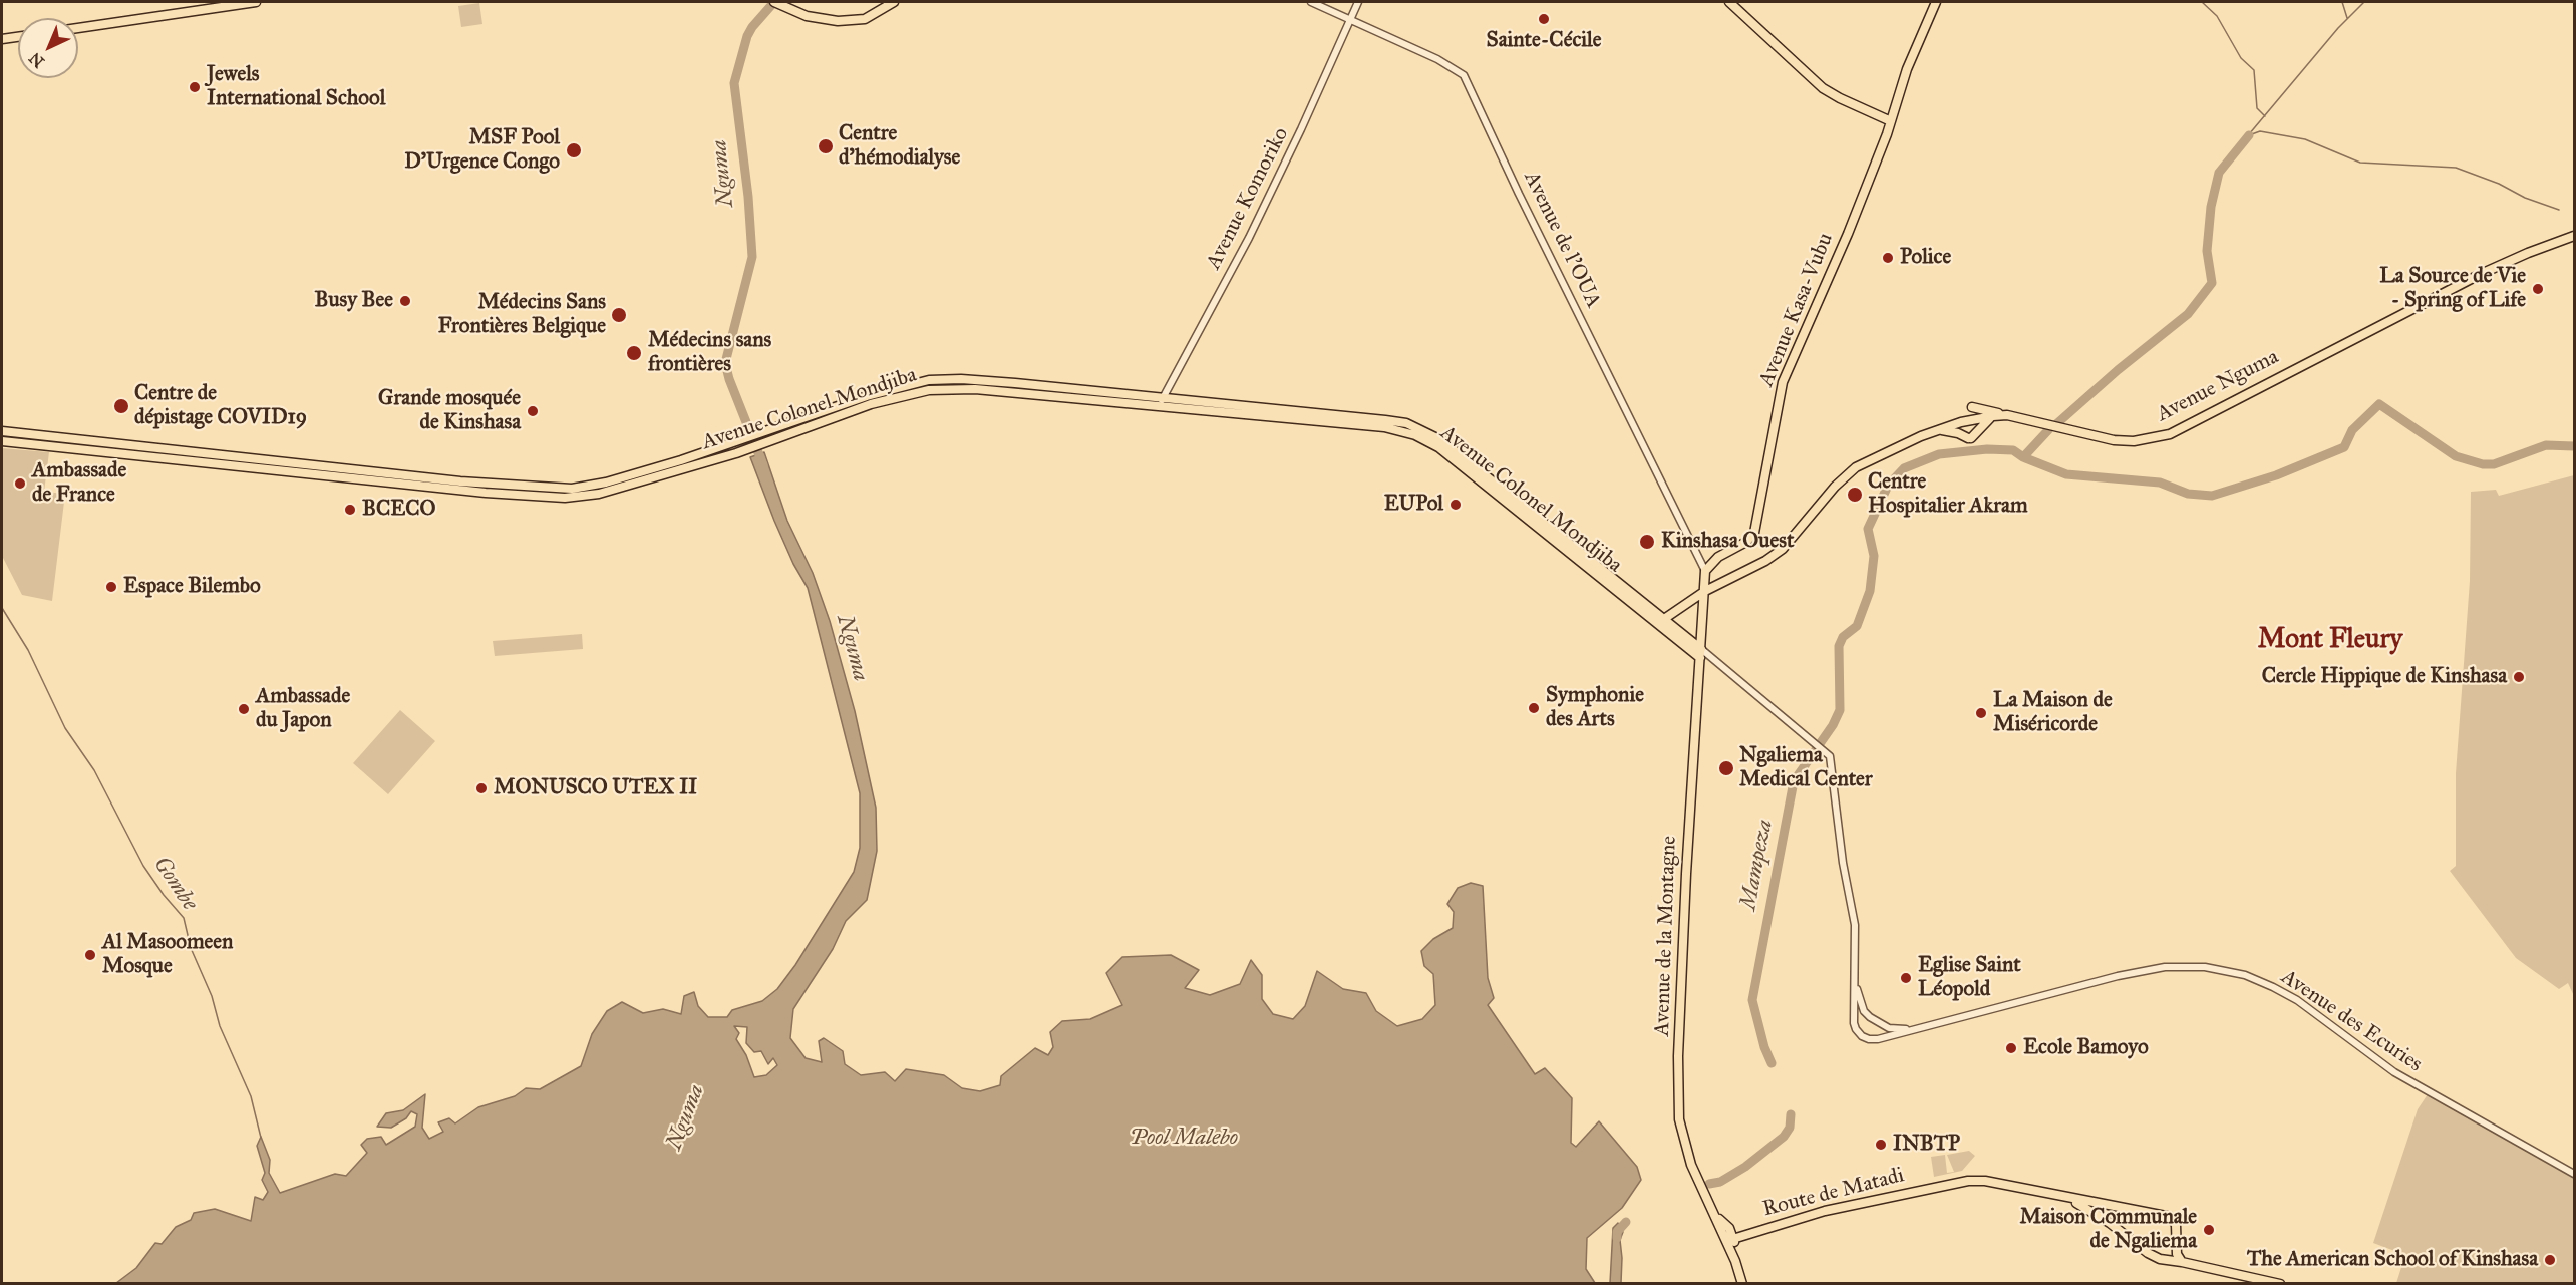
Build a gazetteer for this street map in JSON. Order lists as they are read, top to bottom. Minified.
{"streets":{"main road":["Avenue Kasa-Vubu","Avenue Nguma","Avenue Colonel Mondjiba","Avenue de la Montagne","Route de Matadi"],"street":["Avenue Komoriko","Avenue de l’OUA","Avenue des Ecuries"]},"crossings":[["Avenue Komoriko","Avenue de l’OUA"],["Avenue Komoriko","Avenue Colonel Mondjiba"],["Avenue de l’OUA","Avenue Kasa-Vubu"],["Avenue Nguma","Avenue Colonel Mondjiba"],["Avenue Colonel Mondjiba","Avenue de la Montagne"],["Avenue Colonel Mondjiba","Avenue des Ecuries"],["Avenue de la Montagne","Avenue des Ecuries"]],"districts":["Mont Fleury"],"water":["Nguma","Mampeza","Gombe","Pool Malebo"],"places":["Sainte-Cécile","Jewels International School","Centre d'hémodialyse","MSF Pool D'Urgence Congo","Police","La Source de Vie - Spring of Life","Busy Bee","Médecins Sans Frontières Belgique","Médecins sans frontières","Centre de dépistage COVID19","Grande mosquée de Kinshasa","Ambassade de France","Centre Hospitalier Akram","EUPol","BCECO","Kinshasa Ouest","Espace Bilembo","Cercle Hippique de Kinshasa","Symphonie des Arts","Ambassade du Japon","La Maison de Miséricorde","Ngaliema Medical Center","MONUSCO UTEX II","Al Masoomeen Mosque","Eglise Saint Léopold","Ecole Bamoyo","INBTP","Maison Communale de Ngaliema","The American School of Kinshasa"],"north":"bottom left"}
